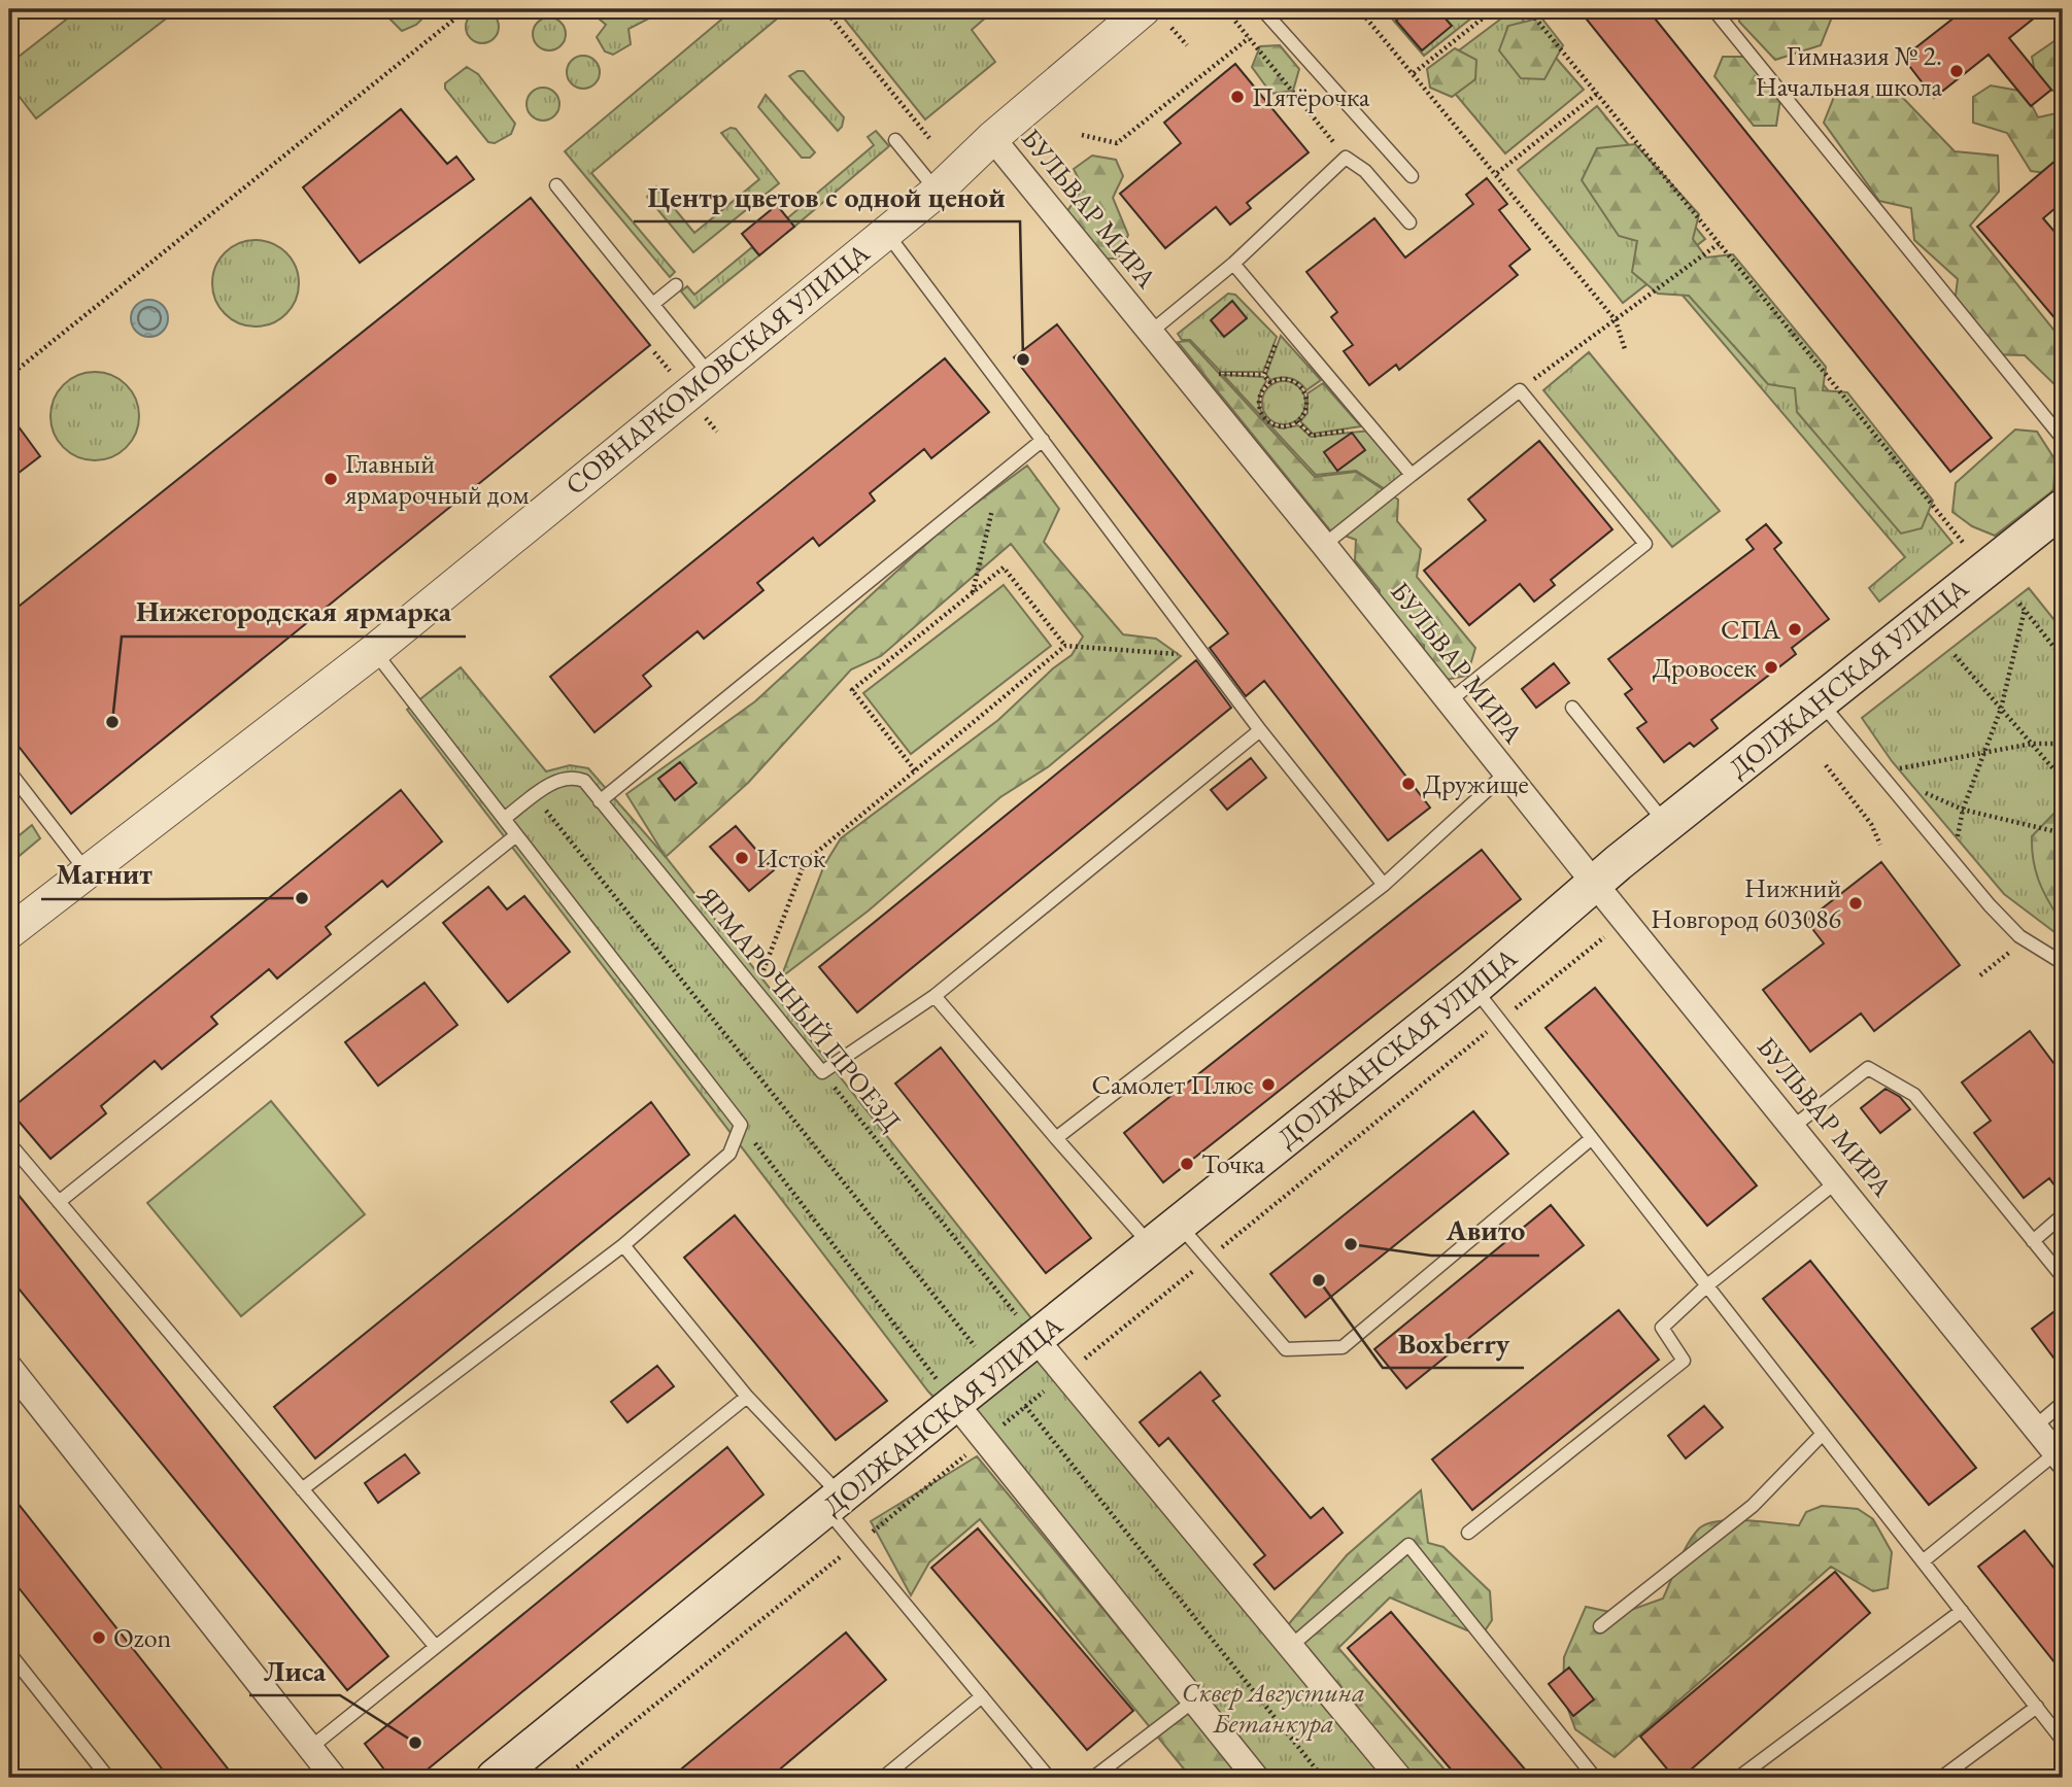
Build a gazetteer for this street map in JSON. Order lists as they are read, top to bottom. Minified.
{"streets":{"main road":["ДОЛЖАНСКАЯ УЛИЦА"],"street":["БУЛЬВАР МИРА","СОВНАРКОМОВСКАЯ УЛИЦА"],"lane":["ЯРМАРОЧНЫЙ ПРОЕЗД"]},"crossings":[["БУЛЬВАР МИРА","СОВНАРКОМОВСКАЯ УЛИЦА"],["БУЛЬВАР МИРА","ДОЛЖАНСКАЯ УЛИЦА"],["ДОЛЖАНСКАЯ УЛИЦА","ЯРМАРОЧНЫЙ ПРОЕЗД"]],"parks":["Сквер Августина Бетанкура"],"places":["Гимназия № 2. Начальная школа","Пятёрочка","Центр цветов с одной ценой","Главный ярмарочный дом","СПА","Дровосек","Нижегородская ярмарка","Дружище","Исток","Магнит","Нижний Новгород 603086","Самолет Плюс","Точка","Авито","Boxberry","Ozon","Лиса"]}
